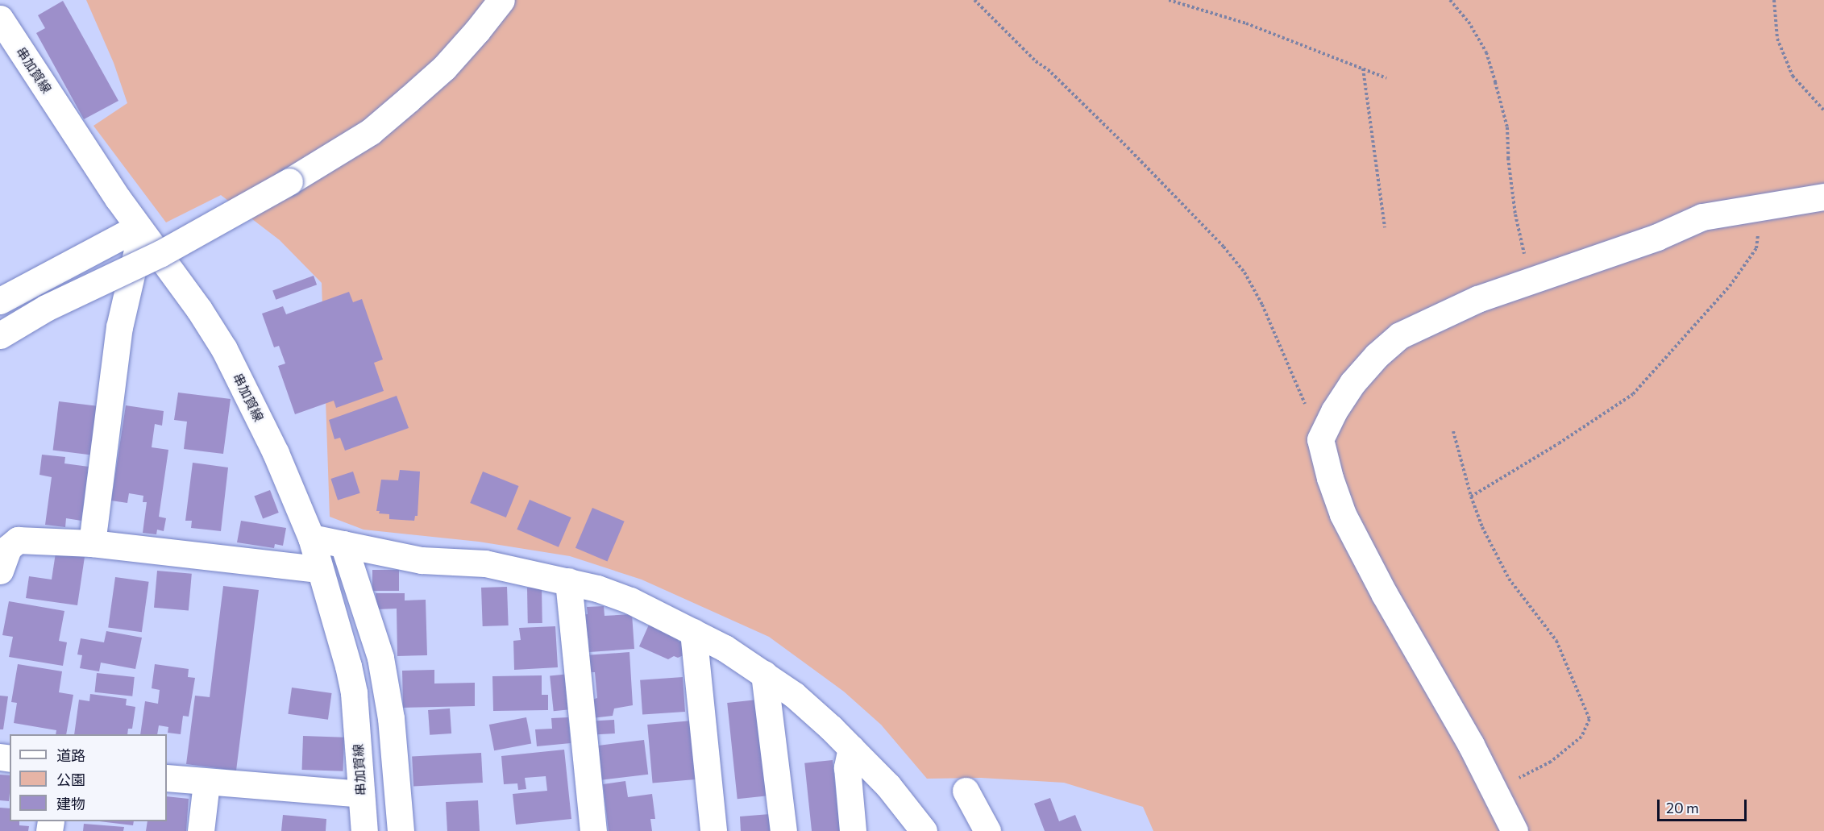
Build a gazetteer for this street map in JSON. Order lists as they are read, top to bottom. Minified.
{"streets":{"street":["串加賀線"]},"legend":["道路","公園","建物"],"scale_bar":"20 m"}
